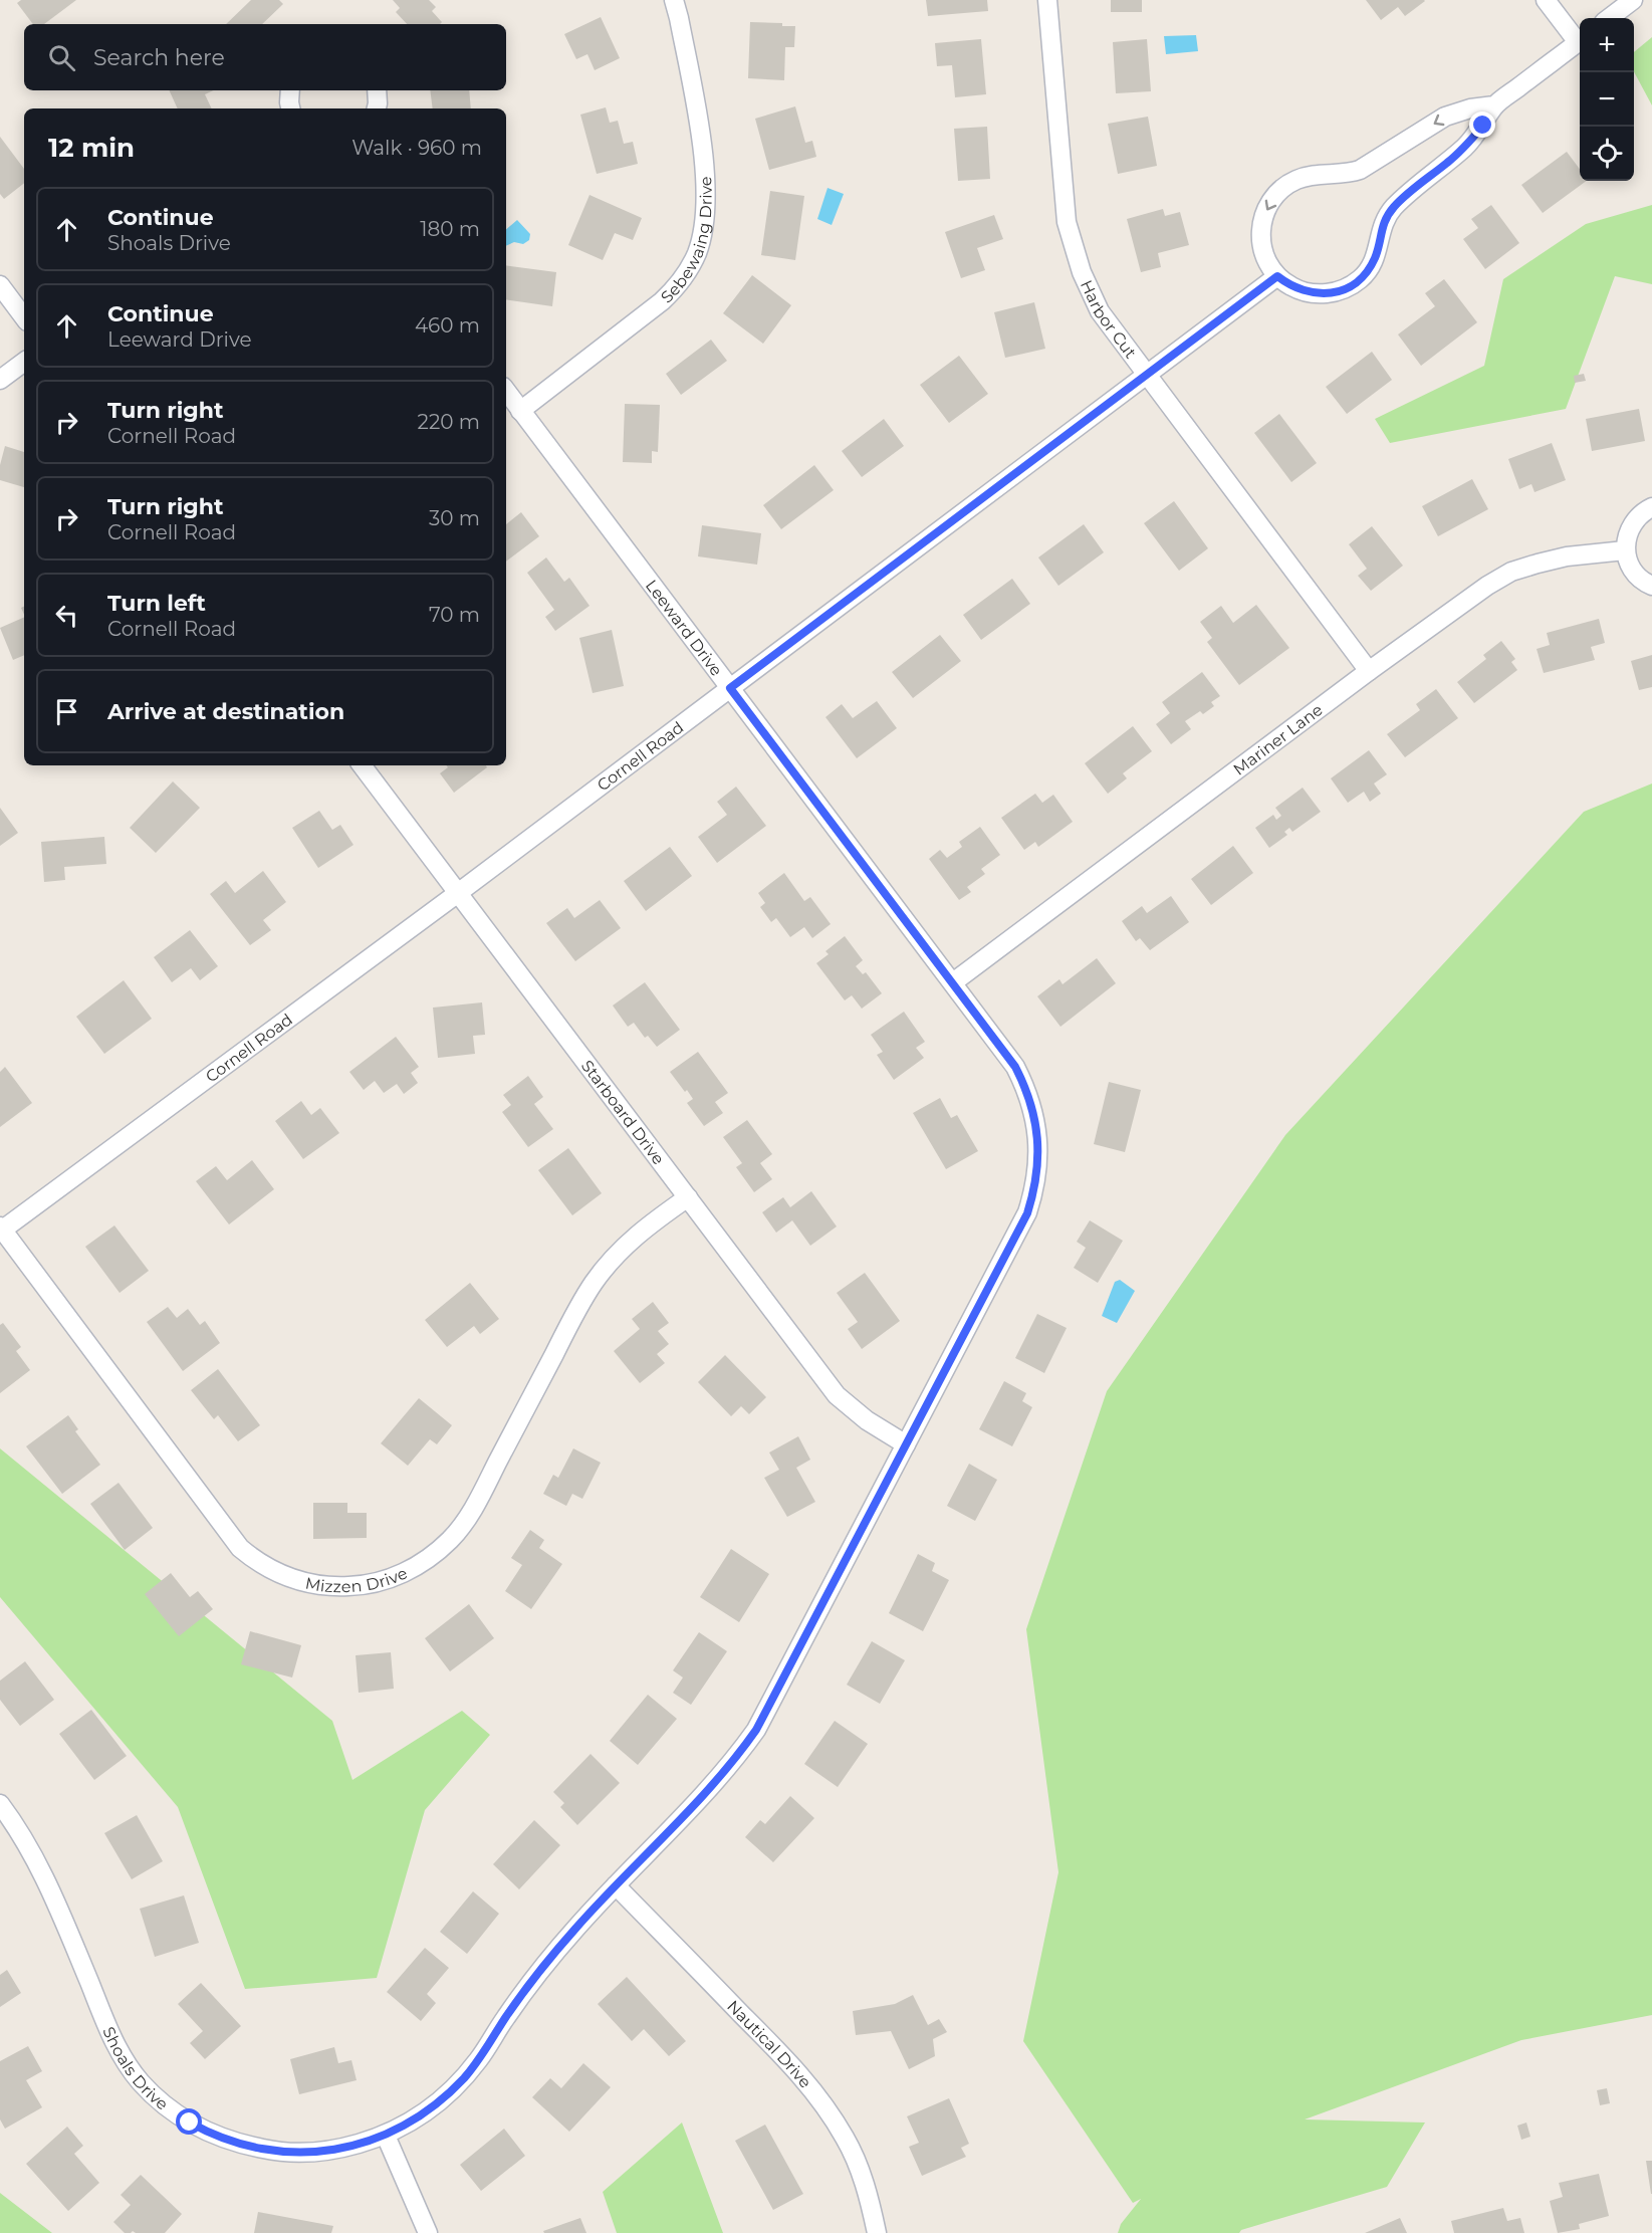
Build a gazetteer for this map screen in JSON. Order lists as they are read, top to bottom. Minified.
{"streets":{"street":["Sebewaing Drive","Harbor Cut","Leeward Drive","Mariner Lane","Cornell Road","Starboard Drive","Mizzen Drive","Nautical Drive","Shoals Drive"]},"crossings":[["Sebewaing Drive","Leeward Drive"],["Harbor Cut","Mariner Lane"],["Harbor Cut","Cornell Road"],["Leeward Drive","Mariner Lane"],["Leeward Drive","Cornell Road"],["Leeward Drive","Starboard Drive"],["Leeward Drive","Nautical Drive"],["Leeward Drive","Shoals Drive"],["Cornell Road","Starboard Drive"],["Cornell Road","Mizzen Drive"],["Starboard Drive","Mizzen Drive"],["Nautical Drive","Shoals Drive"]],"page":{"map_buttons":["+","−"],"search":"Search here","heading":["12 min","Walk · 960 m"],"list":[["Continue","Shoals Drive","180 m"],["Continue","Leeward Drive","460 m"],["Turn right","Cornell Road","220 m"],["Turn right","Cornell Road","30 m"],["Turn left","Cornell Road","70 m"],"Arrive at destination"]}}
